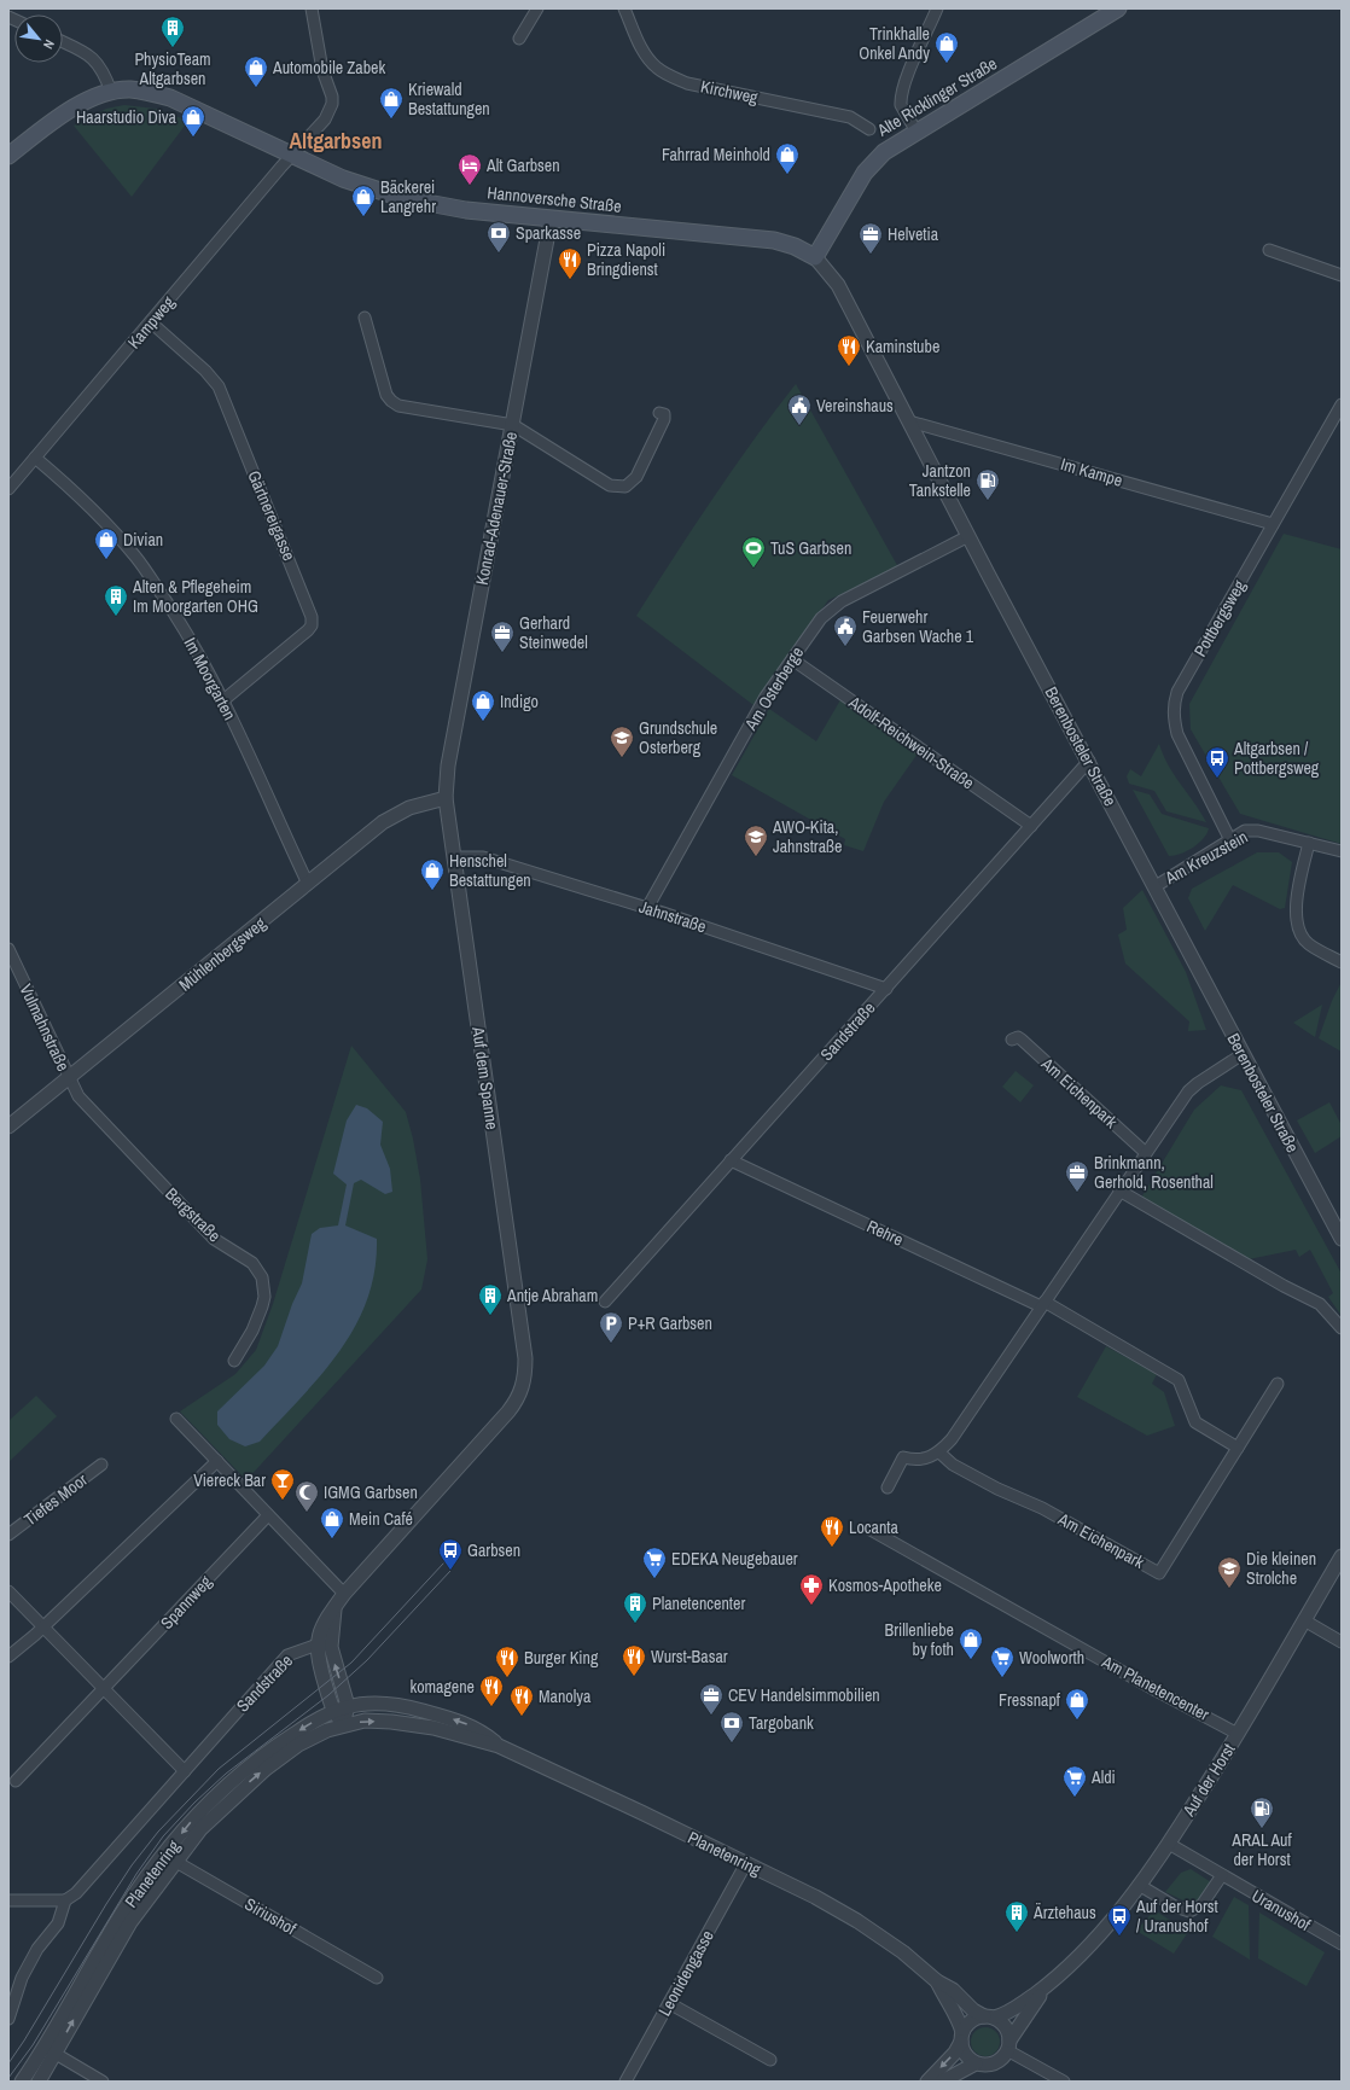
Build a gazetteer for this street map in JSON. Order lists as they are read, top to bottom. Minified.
{"streets":{"main road":["Alte Ricklinger Straße","Hannoversche Straße"],"street":["Kirchweg","Kampweg","Im Kampe","Konrad-Adenauer-Straße","Gärtnereigasse","Pottbergsweg","Im Moorgarten","Am Osterberge","Adolf-Reichwein-Straße","Berenbosteler Straße","Am Kreuzstein","Jahnstraße","Mühlenbergsweg","Vulmahnstraße","Sandstraße","Auf dem Spanne","Am Eichenpark","Bergstraße","Rehre","Tiefes Moor","Spannweg","Am Planetencenter","Auf der Horst","Planetenring","Uranushof","Siriushof","Leonidengasse"]},"crossings":[["Alte Ricklinger Straße","Hannoversche Straße"],["Alte Ricklinger Straße","Berenbosteler Straße"],["Hannoversche Straße","Kampweg"],["Hannoversche Straße","Konrad-Adenauer-Straße"],["Hannoversche Straße","Berenbosteler Straße"],["Kampweg","Gärtnereigasse"],["Kampweg","Im Moorgarten"],["Im Kampe","Pottbergsweg"],["Im Kampe","Berenbosteler Straße"],["Konrad-Adenauer-Straße","Mühlenbergsweg"],["Konrad-Adenauer-Straße","Auf dem Spanne"],["Gärtnereigasse","Im Moorgarten"],["Pottbergsweg","Am Kreuzstein"],["Im Moorgarten","Mühlenbergsweg"],["Am Osterberge","Adolf-Reichwein-Straße"],["Am Osterberge","Berenbosteler Straße"],["Am Osterberge","Jahnstraße"],["Adolf-Reichwein-Straße","Sandstraße"],["Berenbosteler Straße","Am Kreuzstein"],["Berenbosteler Straße","Sandstraße"],["Jahnstraße","Sandstraße"],["Jahnstraße","Auf dem Spanne"],["Mühlenbergsweg","Vulmahnstraße"],["Mühlenbergsweg","Auf dem Spanne"],["Mühlenbergsweg","Bergstraße"],["Vulmahnstraße","Bergstraße"],["Sandstraße","Rehre"],["Am Planetencenter","Auf der Horst"],["Auf der Horst","Planetenring"],["Auf der Horst","Uranushof"],["Planetenring","Siriushof"],["Planetenring","Leonidengasse"]],"districts":["Altgarbsen"],"places":{"building":["PhysioTeam Altgarbsen","Alten & Pflegeheim Im Moorgarten OHG","Antje Abraham","Planetencenter","Ärztehaus"],"shop":["Trinkhalle Onkel Andy","Automobile Zabek","Kriewald Bestattungen","Haarstudio Diva","Fahrrad Meinhold","Bäckerei Langrehr","Divian","Indigo","Henschel Bestattungen","Mein Café","Brillenliebe by foth","Fressnapf"],"hotel":["Alt Garbsen"],"bank":["Sparkasse","Targobank"],"office":["Helvetia","Gerhard Steinwedel","Brinkmann, Gerhold, Rosenthal","CEV Handelsimmobilien"],"restaurant":["Pizza Napoli Bringdienst","Kaminstube","Locanta","Wurst-Basar","Burger King","komagene","Manolya"],"public building":["Vereinshaus","Feuerwehr Garbsen Wache 1"],"fuel station":["Jantzon Tankstelle","ARAL Auf der Horst"],"sports":["TuS Garbsen"],"school or university":["Grundschule Osterberg","AWO-Kita, Jahnstraße","Die kleinen Strolche"],"bus stop":["Altgarbsen / Pottbergsweg","Garbsen","Auf der Horst / Uranushof"],"parking":["P+R Garbsen"],"bar":["Viereck Bar"],"mosque":["IGMG Garbsen"],"supermarket":["EDEKA Neugebauer","Woolworth","Aldi"],"pharmacy":["Kosmos-Apotheke"]},"north":"bottom right"}
